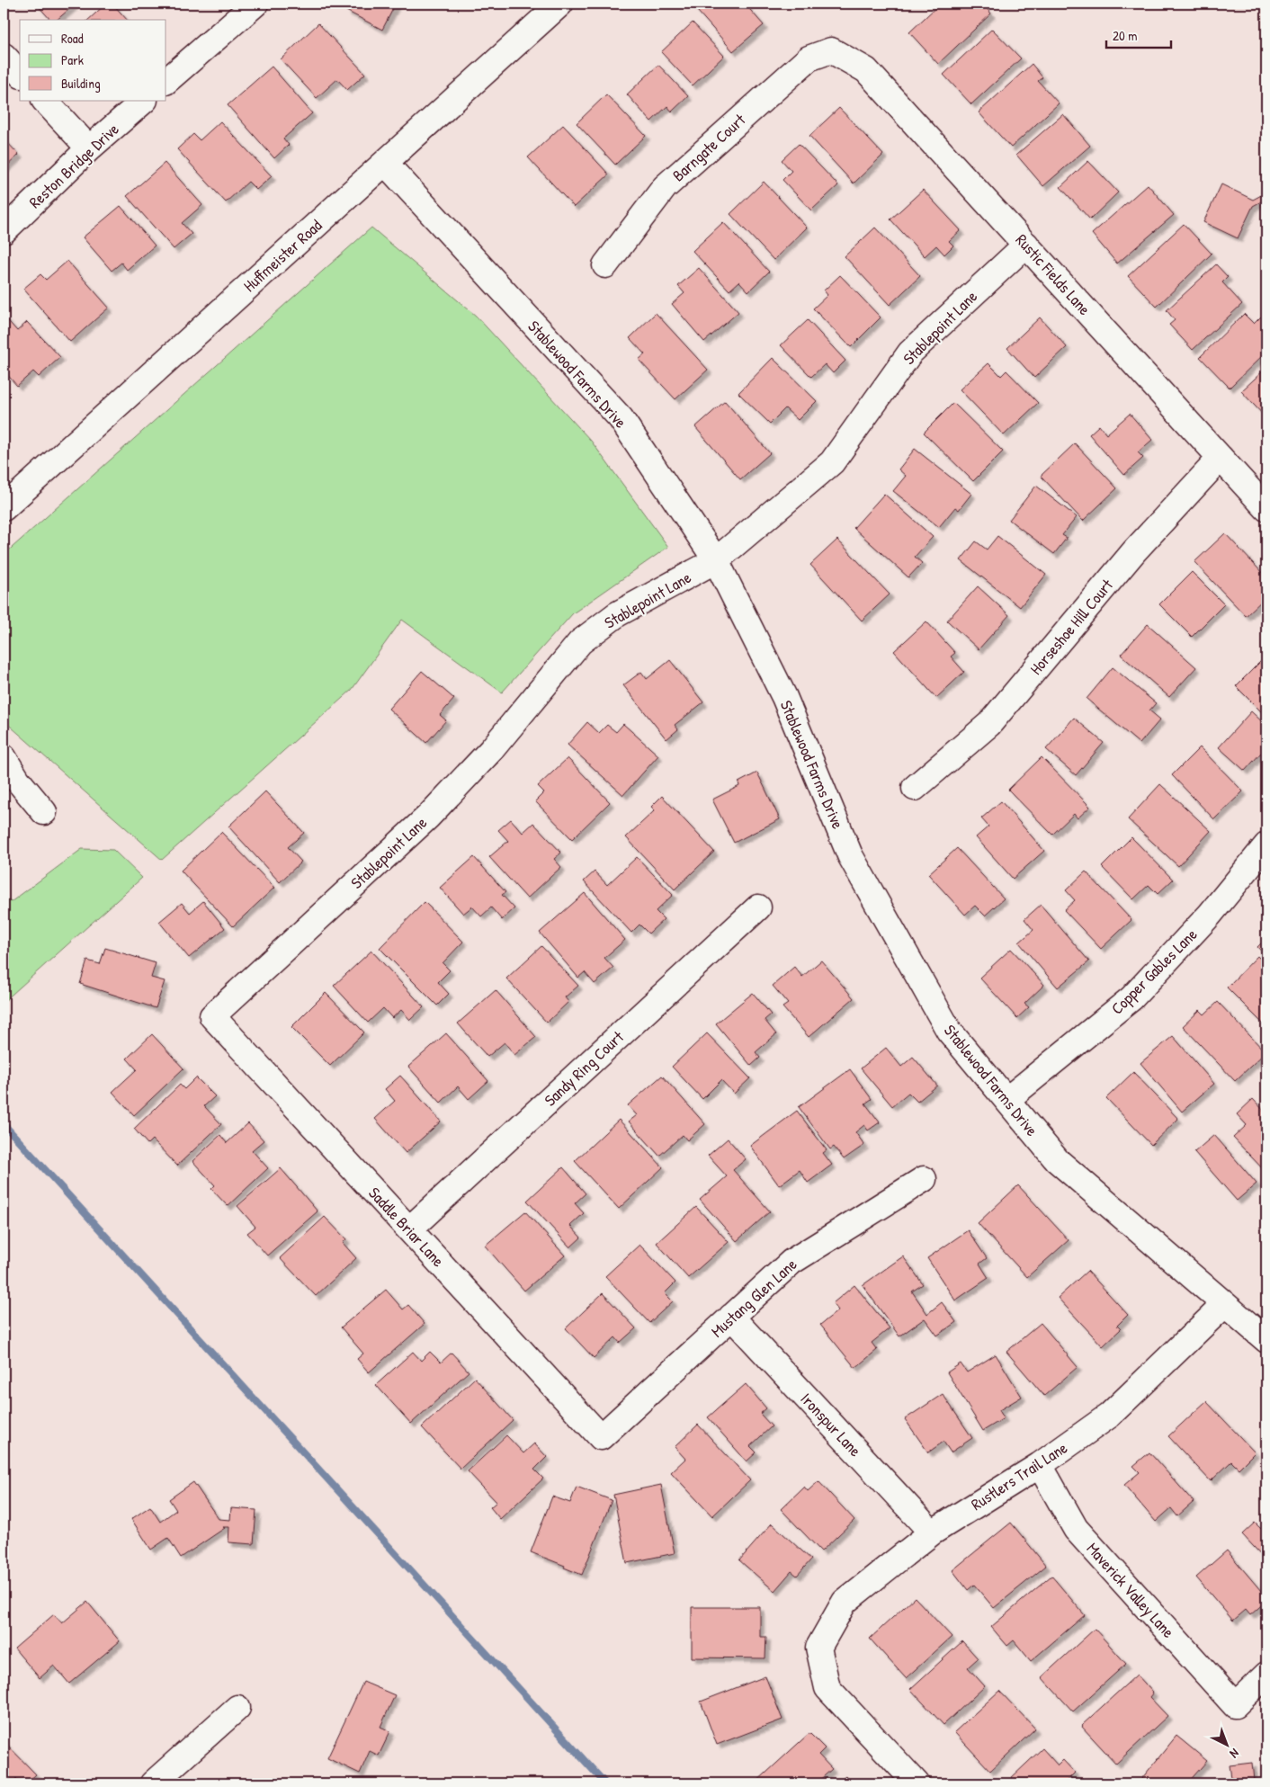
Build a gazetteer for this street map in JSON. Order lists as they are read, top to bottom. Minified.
{"streets":{"street":["Barngate Court","Reston Bridge Drive","Huffmeister Road","Rustic Fields Lane","Stablepoint Lane","Stablewood Farms Drive","Horseshoe Hill Court","Copper Gables Lane","Sandy Ring Court","Saddle Briar Lane","Mustang Glen Lane","Ironspur Lane","Rustlers Trail Lane","Maverick Valley Lane"]},"crossings":[["Barngate Court","Rustic Fields Lane"],["Huffmeister Road","Stablewood Farms Drive"],["Rustic Fields Lane","Stablepoint Lane"],["Rustic Fields Lane","Horseshoe Hill Court"],["Stablepoint Lane","Stablewood Farms Drive"],["Stablepoint Lane","Saddle Briar Lane"],["Stablewood Farms Drive","Copper Gables Lane"],["Stablewood Farms Drive","Rustlers Trail Lane"],["Sandy Ring Court","Saddle Briar Lane"],["Saddle Briar Lane","Mustang Glen Lane"],["Mustang Glen Lane","Ironspur Lane"],["Ironspur Lane","Rustlers Trail Lane"],["Rustlers Trail Lane","Maverick Valley Lane"]],"legend":["Road","Park","Building"],"scale_bar":"20 m","north":"bottom right"}
